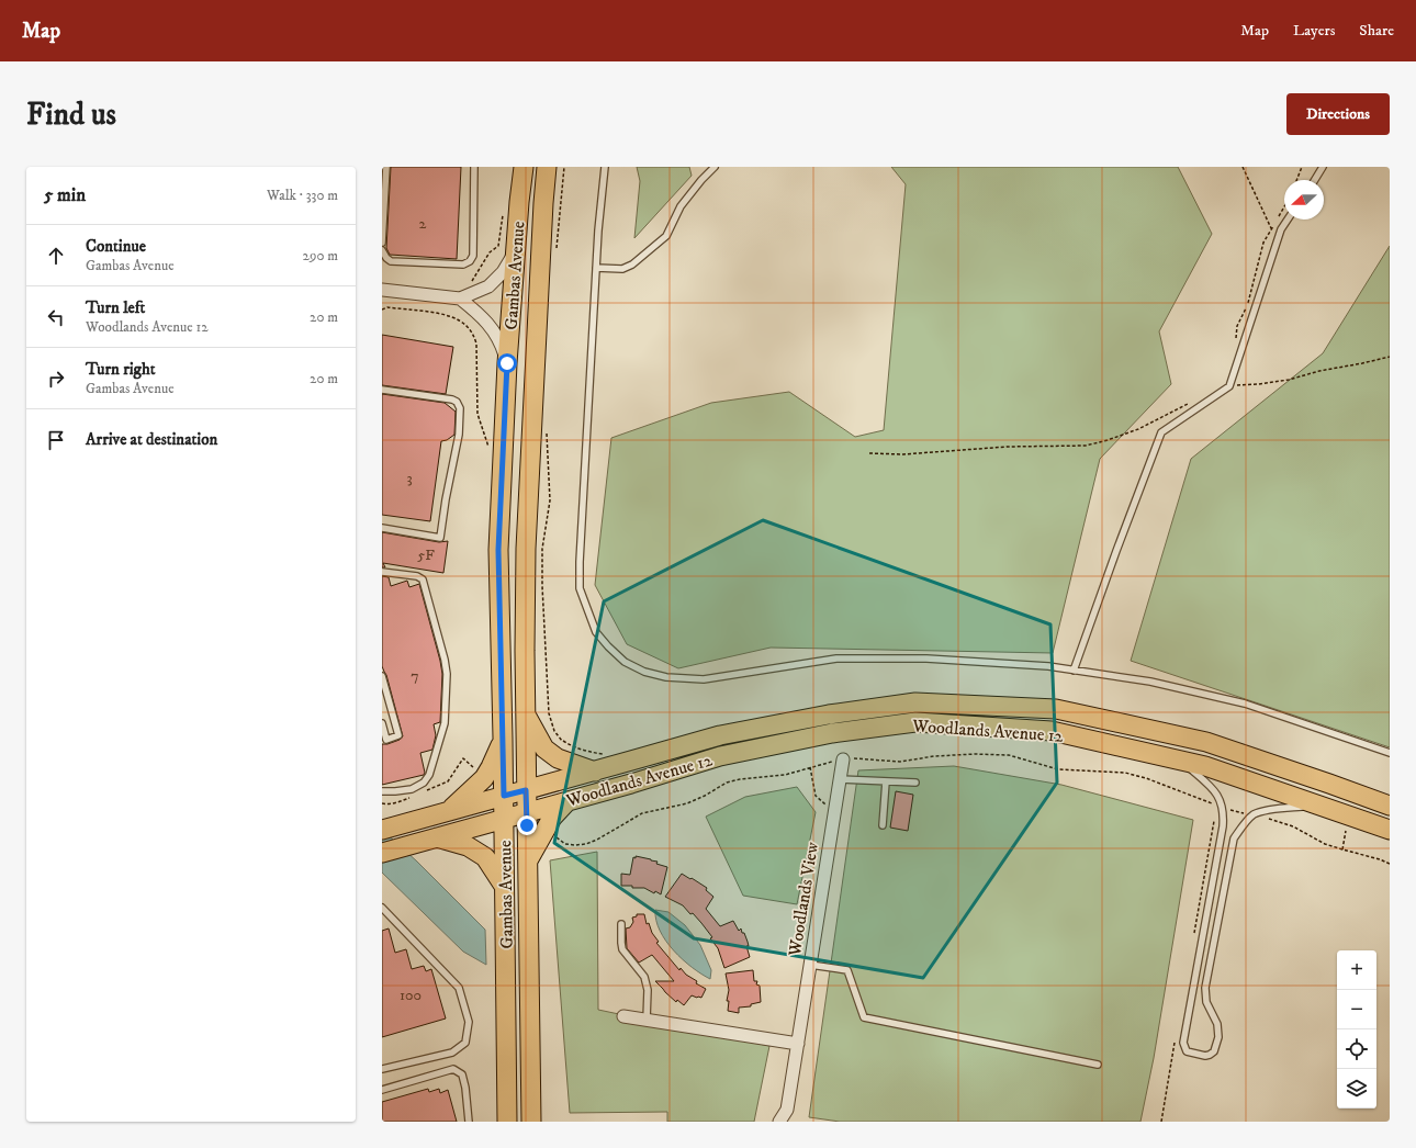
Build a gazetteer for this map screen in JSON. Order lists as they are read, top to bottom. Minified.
{"streets":{"main road":["Gambas Avenue","Woodlands Avenue 12"],"street":["Woodlands View"]},"crossings":[["Gambas Avenue","Woodlands Avenue 12"]],"house_numbers":["2","3","5F","7","100"],"north":"left","page":{"header":"Map","nav":["Map","Layers","Share"],"buttons":"Directions","title":"Find us","heading":["5 min","Walk · 330 m"],"list":[["Continue","Gambas Avenue","290 m"],["Turn left","Woodlands Avenue 12","20 m"],["Turn right","Gambas Avenue","20 m"],"Arrive at destination"],"map_buttons":["+","−"]}}
